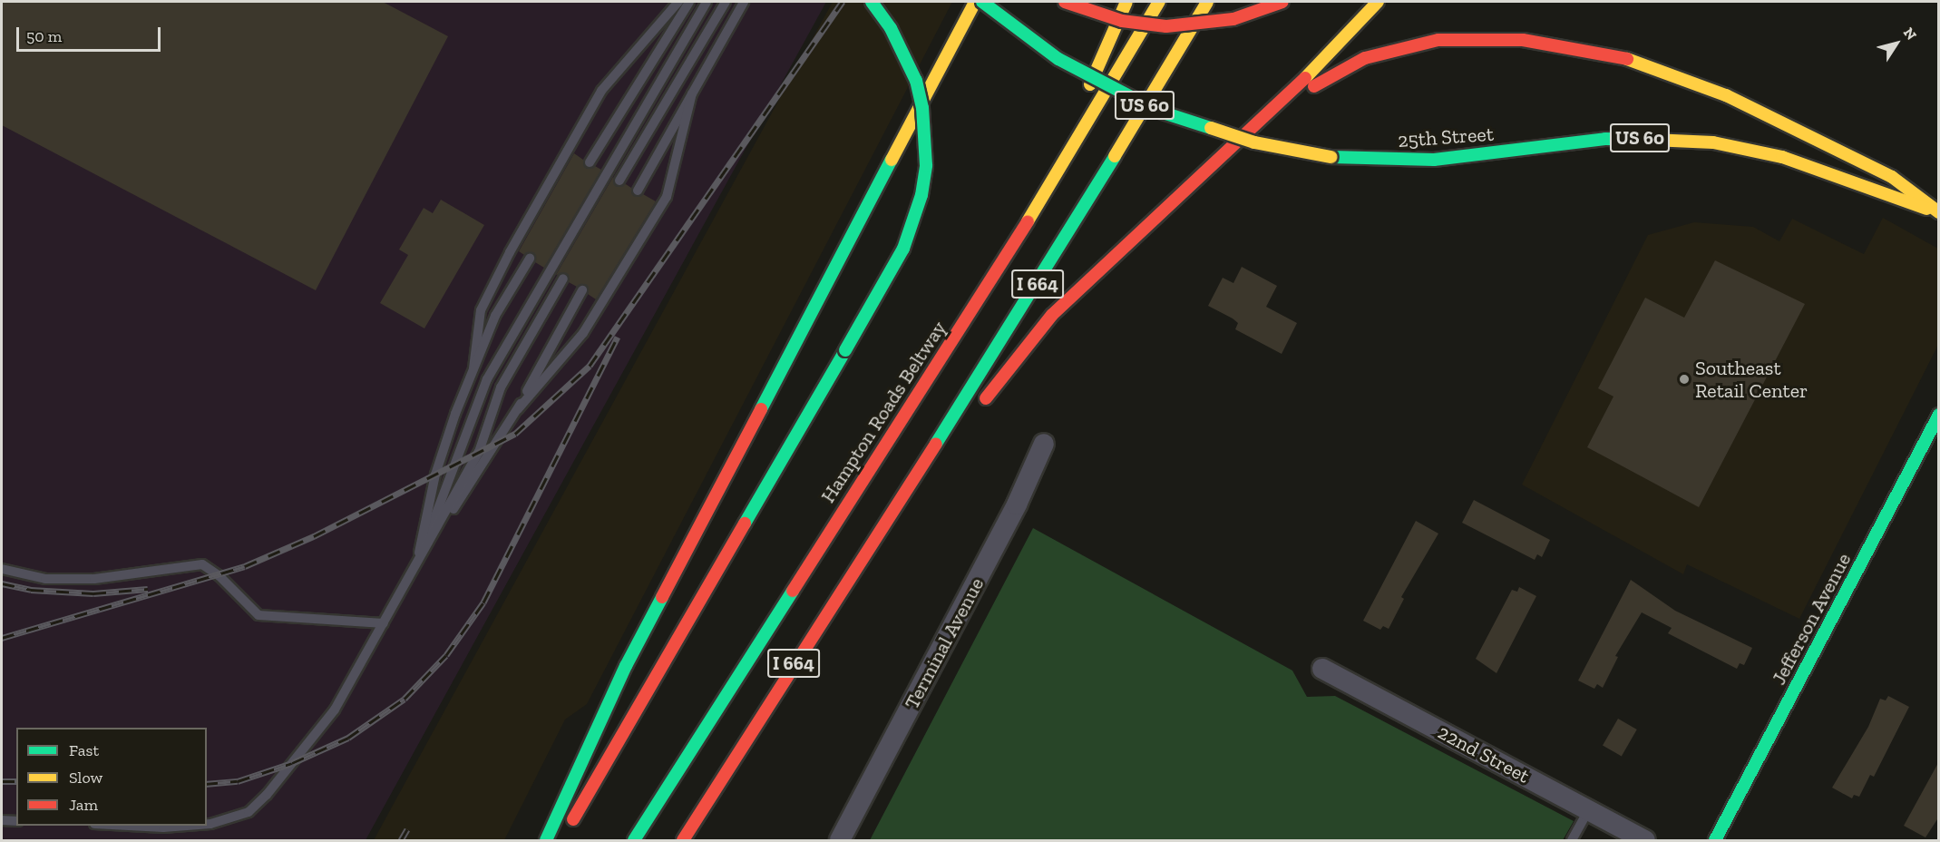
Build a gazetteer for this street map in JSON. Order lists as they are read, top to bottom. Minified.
{"streets":{"main road":["US 60","25th Street","I 664","Hampton Roads Beltway","Jefferson Avenue"],"street":["Terminal Avenue","22nd Street"]},"places":["Southeast Retail Center"],"legend":["Fast","Slow","Jam"],"scale_bar":"50 m","north":"top right"}
